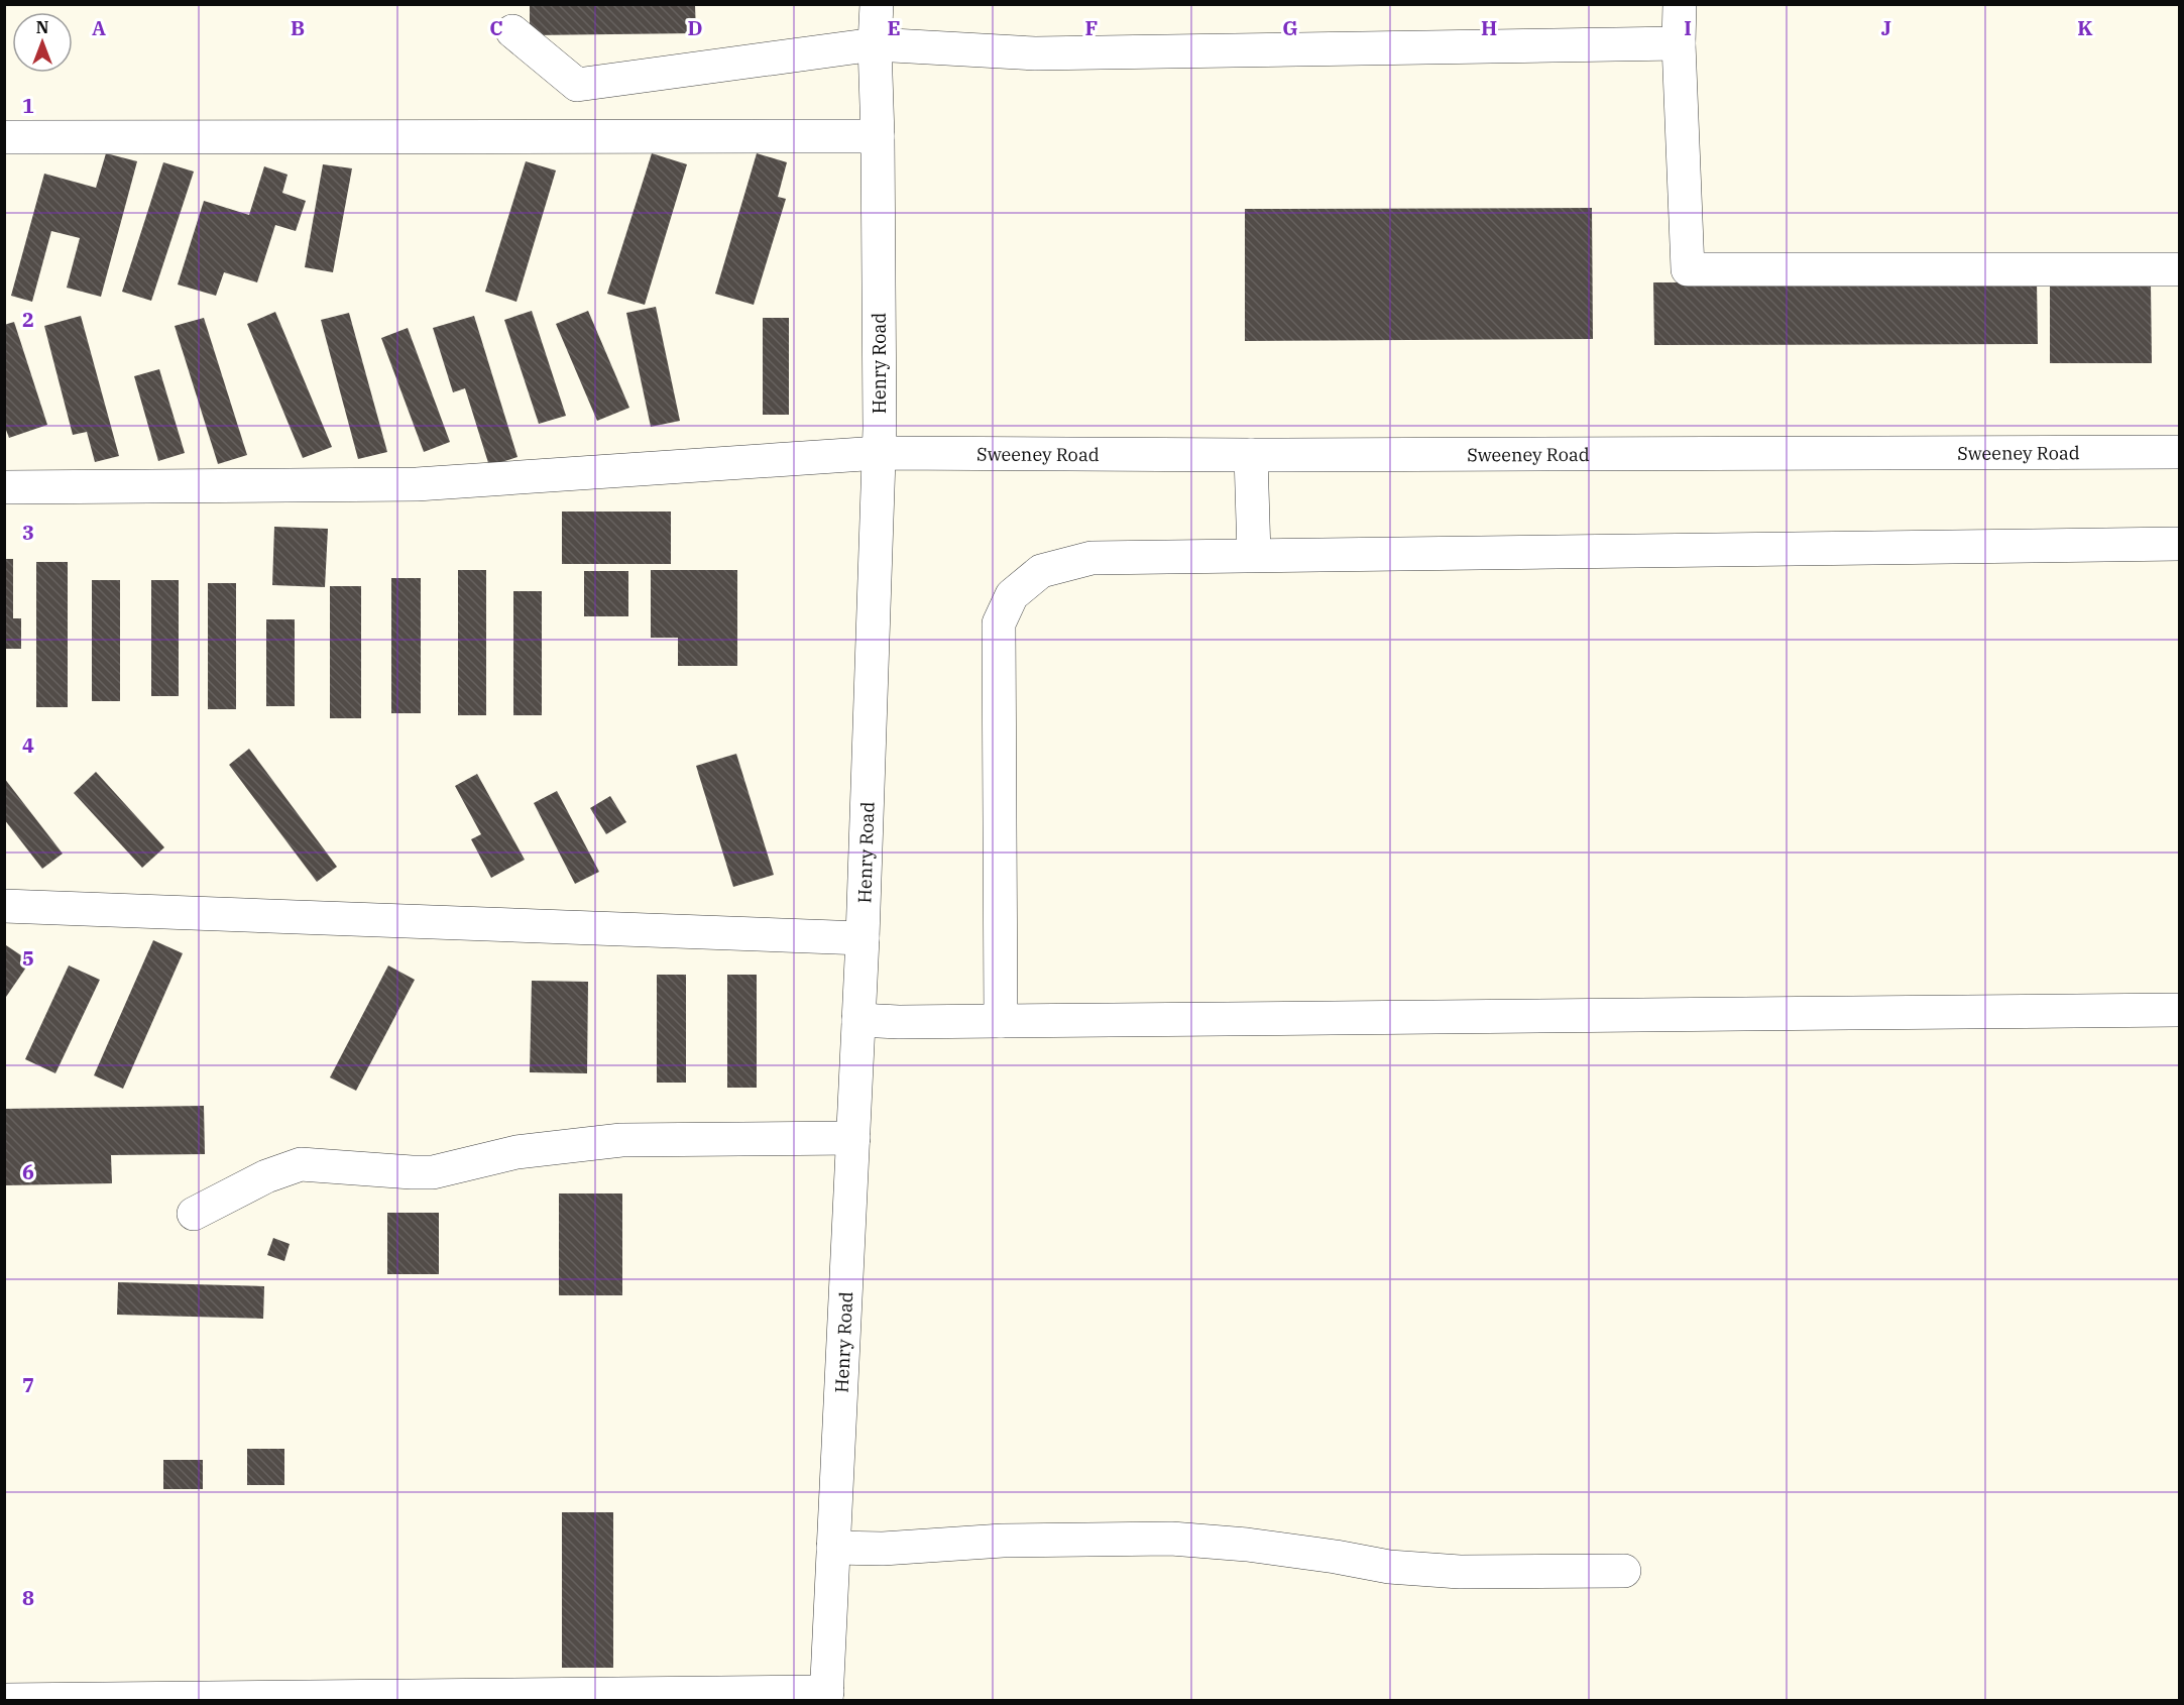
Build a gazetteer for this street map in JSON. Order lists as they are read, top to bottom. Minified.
{"streets":{"street":["Henry Road","Sweeney Road"]},"crossings":[["Henry Road","Sweeney Road"]],"north":"top","grid":{"columns":["A","B","C","D","E","F","G","H","I","J","K"],"rows":["1","2","3","4","5","6","7","8"]}}
